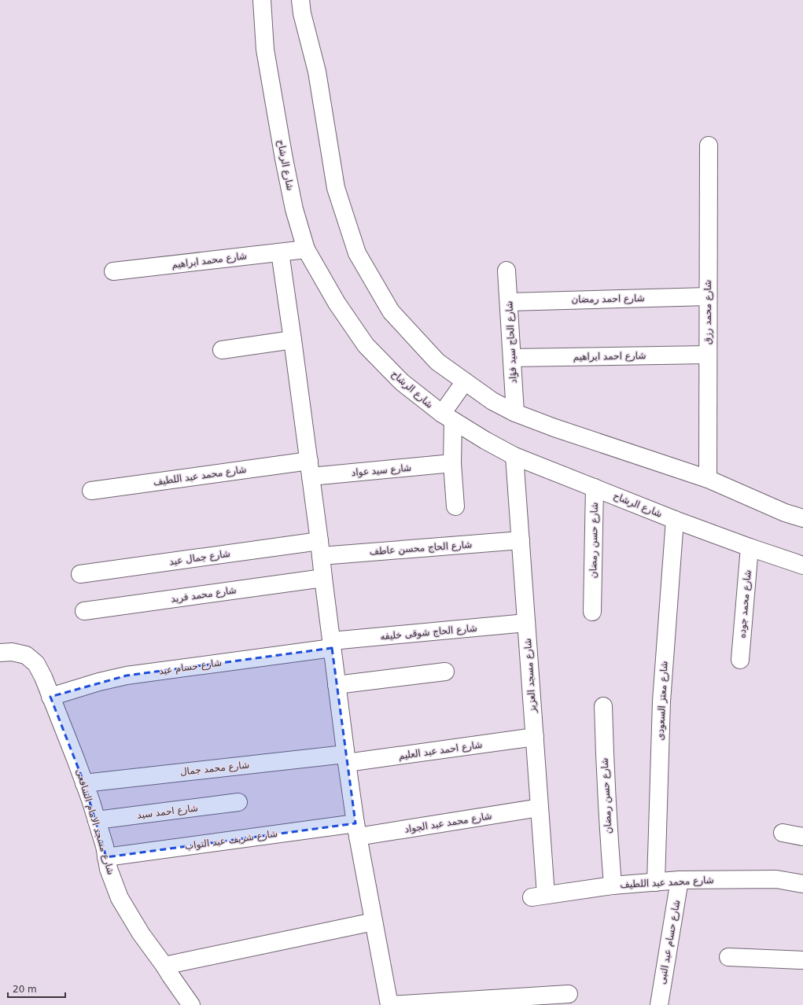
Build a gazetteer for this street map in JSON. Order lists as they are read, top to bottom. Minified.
{"streets":{"street":["شارع الرشاح","شارع محمد ابراهيم","شارع احمد رمضان","شارع محمد رزق","شارع الحاج سيد فؤاد","شارع احمد ابراهيم","شارع سيد عواد","شارع محمد عبد اللطيف","شارع حسن رمضان","شارع الحاج محسن عاطف","شارع جمال عيد","شارع محمد فريد","شارع محمد جوده","شارع الحاج شوقى خليفه","شارع حسام عيد","شارع مسجد العزيز","شارع معتز السعودى","شارع احمد عبد العليم","شارع محمد جمال","شارع احمد سيد","شارع مسجد الامام الشافعى","شارع محمد عبد الجواد","شارع شريف عبد التواب","شارع حسام عبد النبى"]},"crossings":[["شارع الرشاح","شارع محمد ابراهيم"],["شارع الرشاح","شارع حسن رمضان"],["شارع الرشاح","شارع محمد جوده"],["شارع الرشاح","شارع مسجد العزيز"],["شارع الرشاح","شارع معتز السعودى"],["شارع احمد رمضان","شارع محمد رزق"],["شارع احمد رمضان","شارع الحاج سيد فؤاد"],["شارع محمد رزق","شارع احمد ابراهيم"],["شارع الحاج سيد فؤاد","شارع احمد ابراهيم"],["شارع سيد عواد","شارع محمد عبد اللطيف"],["شارع محمد عبد اللطيف","شارع حسن رمضان"],["شارع محمد عبد اللطيف","شارع مسجد العزيز"],["شارع محمد عبد اللطيف","شارع معتز السعودى"],["شارع محمد عبد اللطيف","شارع حسام عبد النبى"],["شارع الحاج محسن عاطف","شارع جمال عيد"],["شارع الحاج محسن عاطف","شارع مسجد العزيز"],["شارع الحاج شوقى خليفه","شارع حسام عيد"],["شارع الحاج شوقى خليفه","شارع مسجد العزيز"],["شارع حسام عيد","شارع مسجد الامام الشافعى"],["شارع مسجد العزيز","شارع احمد عبد العليم"],["شارع مسجد العزيز","شارع محمد عبد الجواد"],["شارع احمد عبد العليم","شارع محمد جمال"],["شارع محمد جمال","شارع مسجد الامام الشافعى"],["شارع احمد سيد","شارع مسجد الامام الشافعى"],["شارع مسجد الامام الشافعى","شارع شريف عبد التواب"],["شارع محمد عبد الجواد","شارع شريف عبد التواب"]],"scale_bar":"20 m"}
